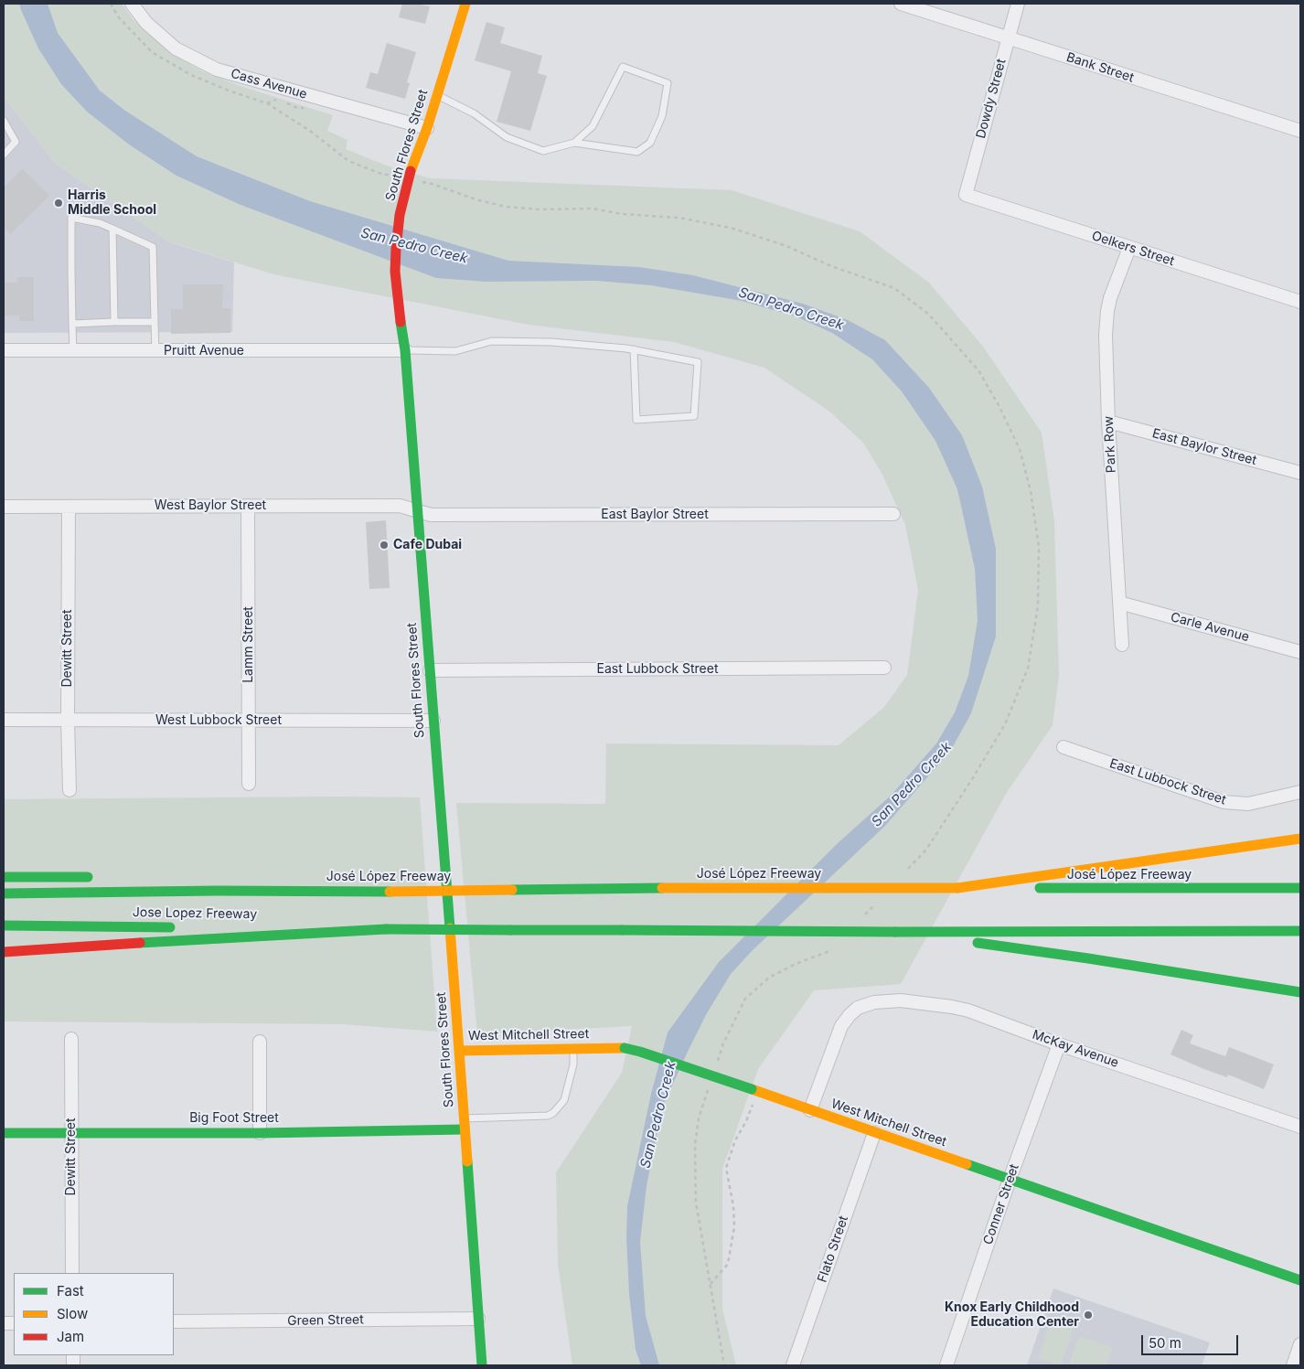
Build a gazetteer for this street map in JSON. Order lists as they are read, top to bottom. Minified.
{"streets":{"main road":["South Flores Street","José López Freeway","Jose Lopez Freeway","West Mitchell Street","Big Foot Street"],"street":["Bank Street","Cass Avenue","Dowdy Street","Oelkers Street","Pruitt Avenue","Park Row","East Baylor Street","West Baylor Street","Carle Avenue","Lamm Street","Dewitt Street","East Lubbock Street","West Lubbock Street","McKay Avenue","Conner Street","Flato Street","Green Street"]},"crossings":[["Bank Street","Dowdy Street"],["Cass Avenue","South Flores Street"],["Dowdy Street","Oelkers Street"],["South Flores Street","Pruitt Avenue"],["South Flores Street","East Baylor Street"],["South Flores Street","West Baylor Street"],["South Flores Street","East Lubbock Street"],["South Flores Street","West Lubbock Street"],["South Flores Street","West Mitchell Street"],["South Flores Street","Big Foot Street"],["South Flores Street","Green Street"],["Oelkers Street","Park Row"],["Park Row","East Baylor Street"],["Park Row","Carle Avenue"],["East Baylor Street","West Baylor Street"],["West Baylor Street","Lamm Street"],["West Baylor Street","Dewitt Street"],["Lamm Street","West Lubbock Street"],["Dewitt Street","West Lubbock Street"],["Dewitt Street","Big Foot Street"],["José López Freeway","Jose Lopez Freeway"],["West Mitchell Street","McKay Avenue"],["West Mitchell Street","Conner Street"],["West Mitchell Street","Flato Street"],["McKay Avenue","Conner Street"]],"water":["San Pedro Creek"],"places":["Harris Middle School","Cafe Dubai","Knox Early Childhood Education Center"],"legend":["Fast","Slow","Jam"],"scale_bar":"50 m"}
